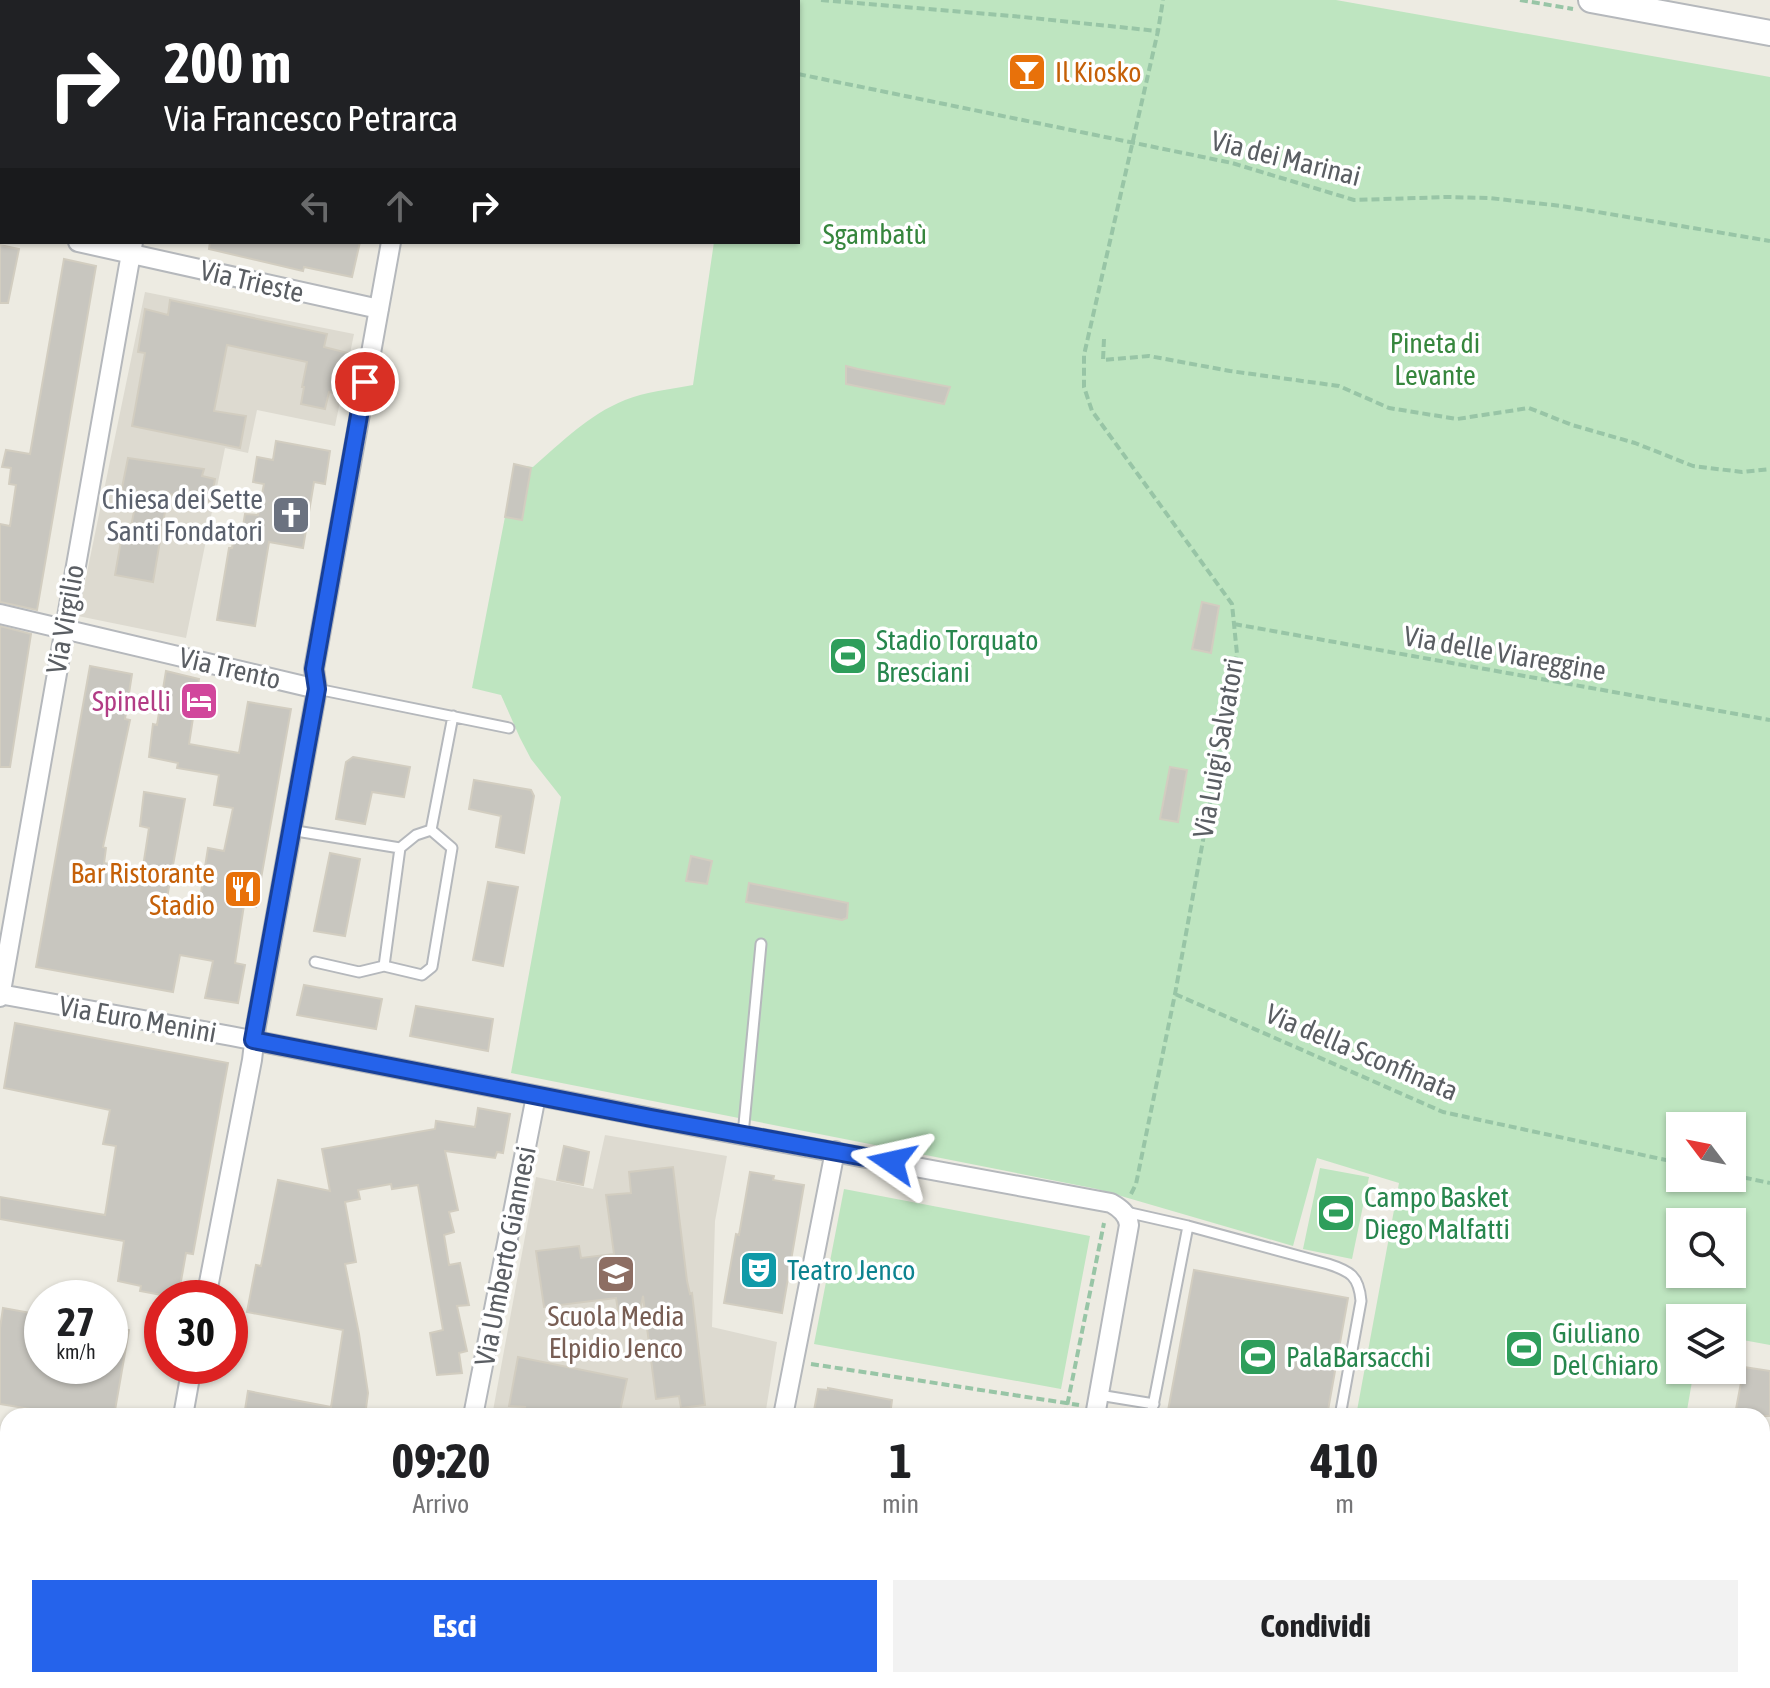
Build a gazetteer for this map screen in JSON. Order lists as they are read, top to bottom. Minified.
{"streets":{"street":["Via Trieste","Via Virgilio","Via Trento","Via Euro Menini","Via Umberto Giannesi"],"path":["Via dei Marinai","Via delle Viareggine","Via Luigi Salvatori","Via della Sconfinata"]},"crossings":[["Via dei Marinai","Via Luigi Salvatori"],["Via Trieste","Via Virgilio"],["Via Virgilio","Via Trento"],["Via Virgilio","Via Euro Menini"],["Via delle Viareggine","Via Luigi Salvatori"],["Via Luigi Salvatori","Via Euro Menini"],["Via Luigi Salvatori","Via della Sconfinata"],["Via Euro Menini","Via Umberto Giannesi"]],"parks":["Sgambatù","Pineta di Levante"],"places":{"bar":["Il Kiosko"],"church":["Chiesa dei Sette Santi Fondatori"],"sports":["Stadio Torquato Bresciani","Campo Basket Diego Malfatti","Giuliano Del Chiaro","PalaBarsacchi"],"hotel":["Spinelli"],"restaurant":["Bar Ristorante Stadio"],"theatre":["Teatro Jenco"],"school or university":["Scuola Media Elpidio Jenco"]},"north":"top left","page":{"turn":["200 m","Via Francesco Petrarca"],"speed":"27 km/h","limit":"30","eta":["09:20","Arrivo","1","min","410","m"],"buttons":["Esci","Condividi"]}}
